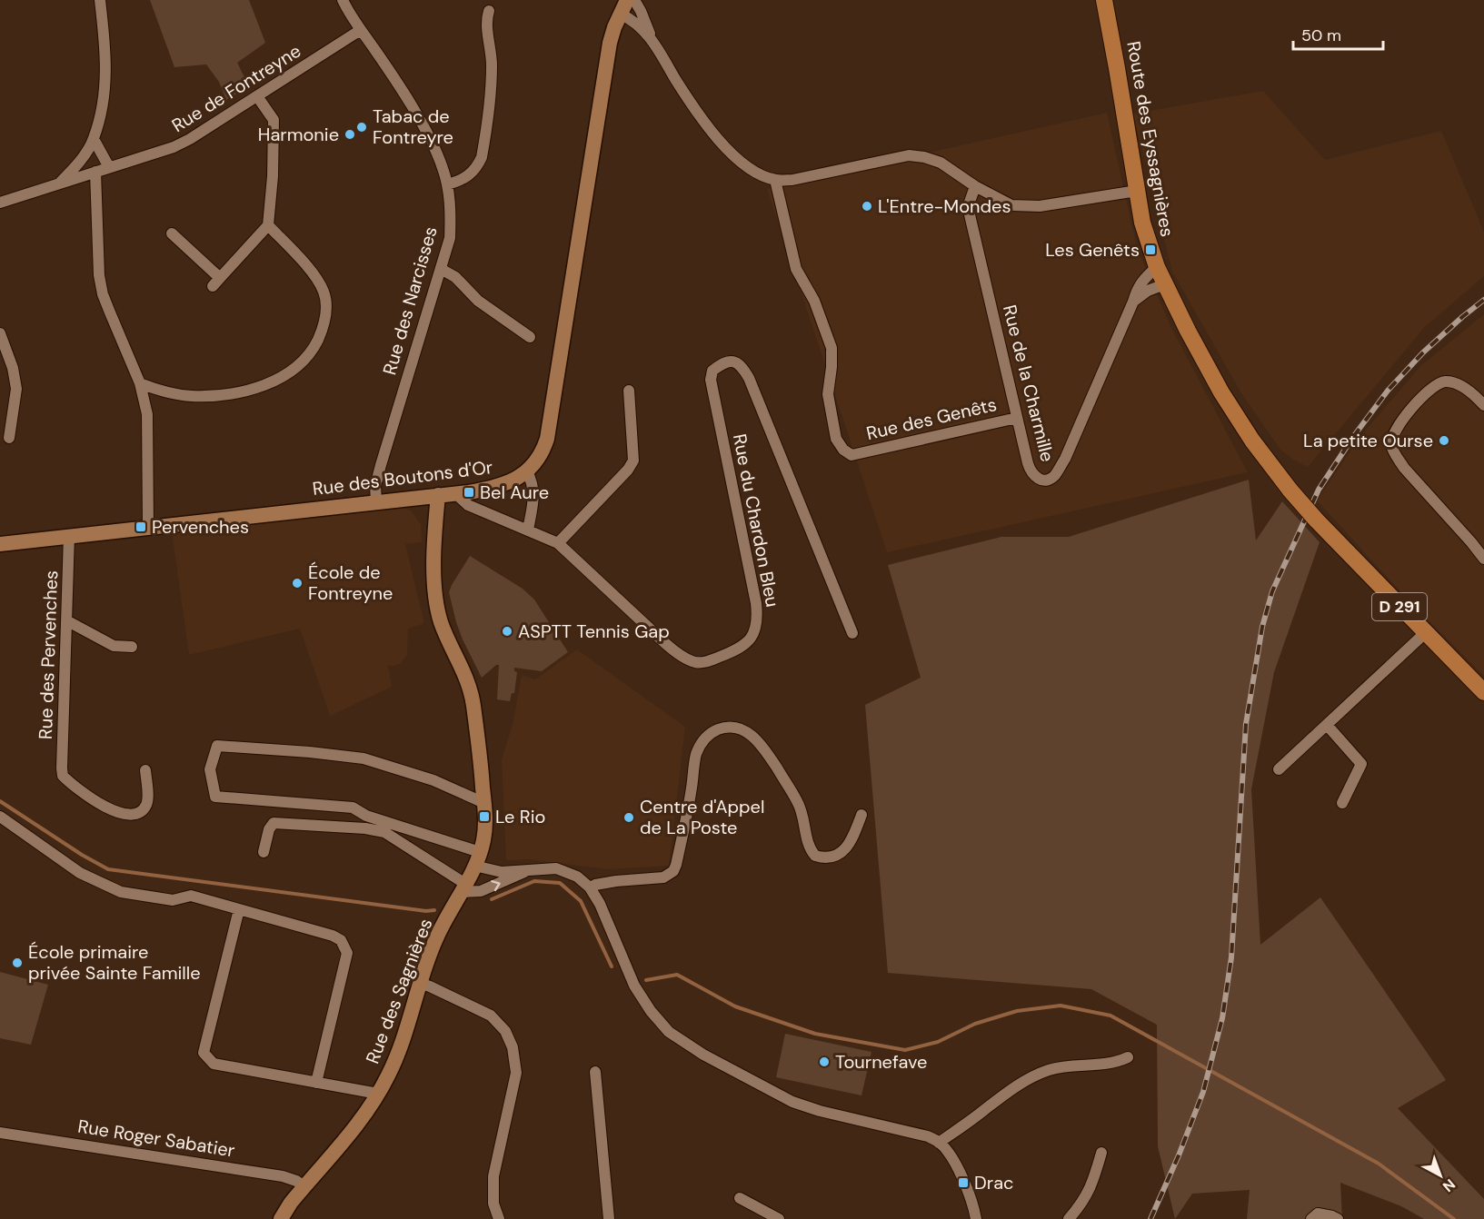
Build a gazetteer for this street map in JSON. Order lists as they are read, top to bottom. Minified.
{"streets":{"main road":["Route des Eyssagnières","Rue des Boutons d'Or","D 291","Rue des Sagnières"],"street":["Rue de Fontreyne","Rue des Narcisses","Rue de la Charmille","Rue des Genêts","Rue du Chardon Bleu","Rue des Pervenches","Rue Roger Sabatier"]},"crossings":[["Rue de Fontreyne","Rue des Narcisses"],["Route des Eyssagnières","Rue de la Charmille"],["Rue des Narcisses","Rue des Boutons d'Or"],["Rue de la Charmille","Rue des Genêts"],["Rue des Boutons d'Or","Rue du Chardon Bleu"],["Rue des Boutons d'Or","Rue des Pervenches"],["Rue des Boutons d'Or","Rue des Sagnières"],["Rue des Sagnières","Rue Roger Sabatier"]],"places":{"other":["Tabac de Fontreyre","Harmonie","L'Entre-Mondes","La petite Ourse","École de Fontreyne","ASPTT Tennis Gap","Centre d'Appel de La Poste","École primaire privée Sainte Famille","Tournefave"],"transit":["Les Genêts","Bel Aure","Pervenches","Le Rio","Drac"]},"scale_bar":"50 m","north":"bottom right"}
